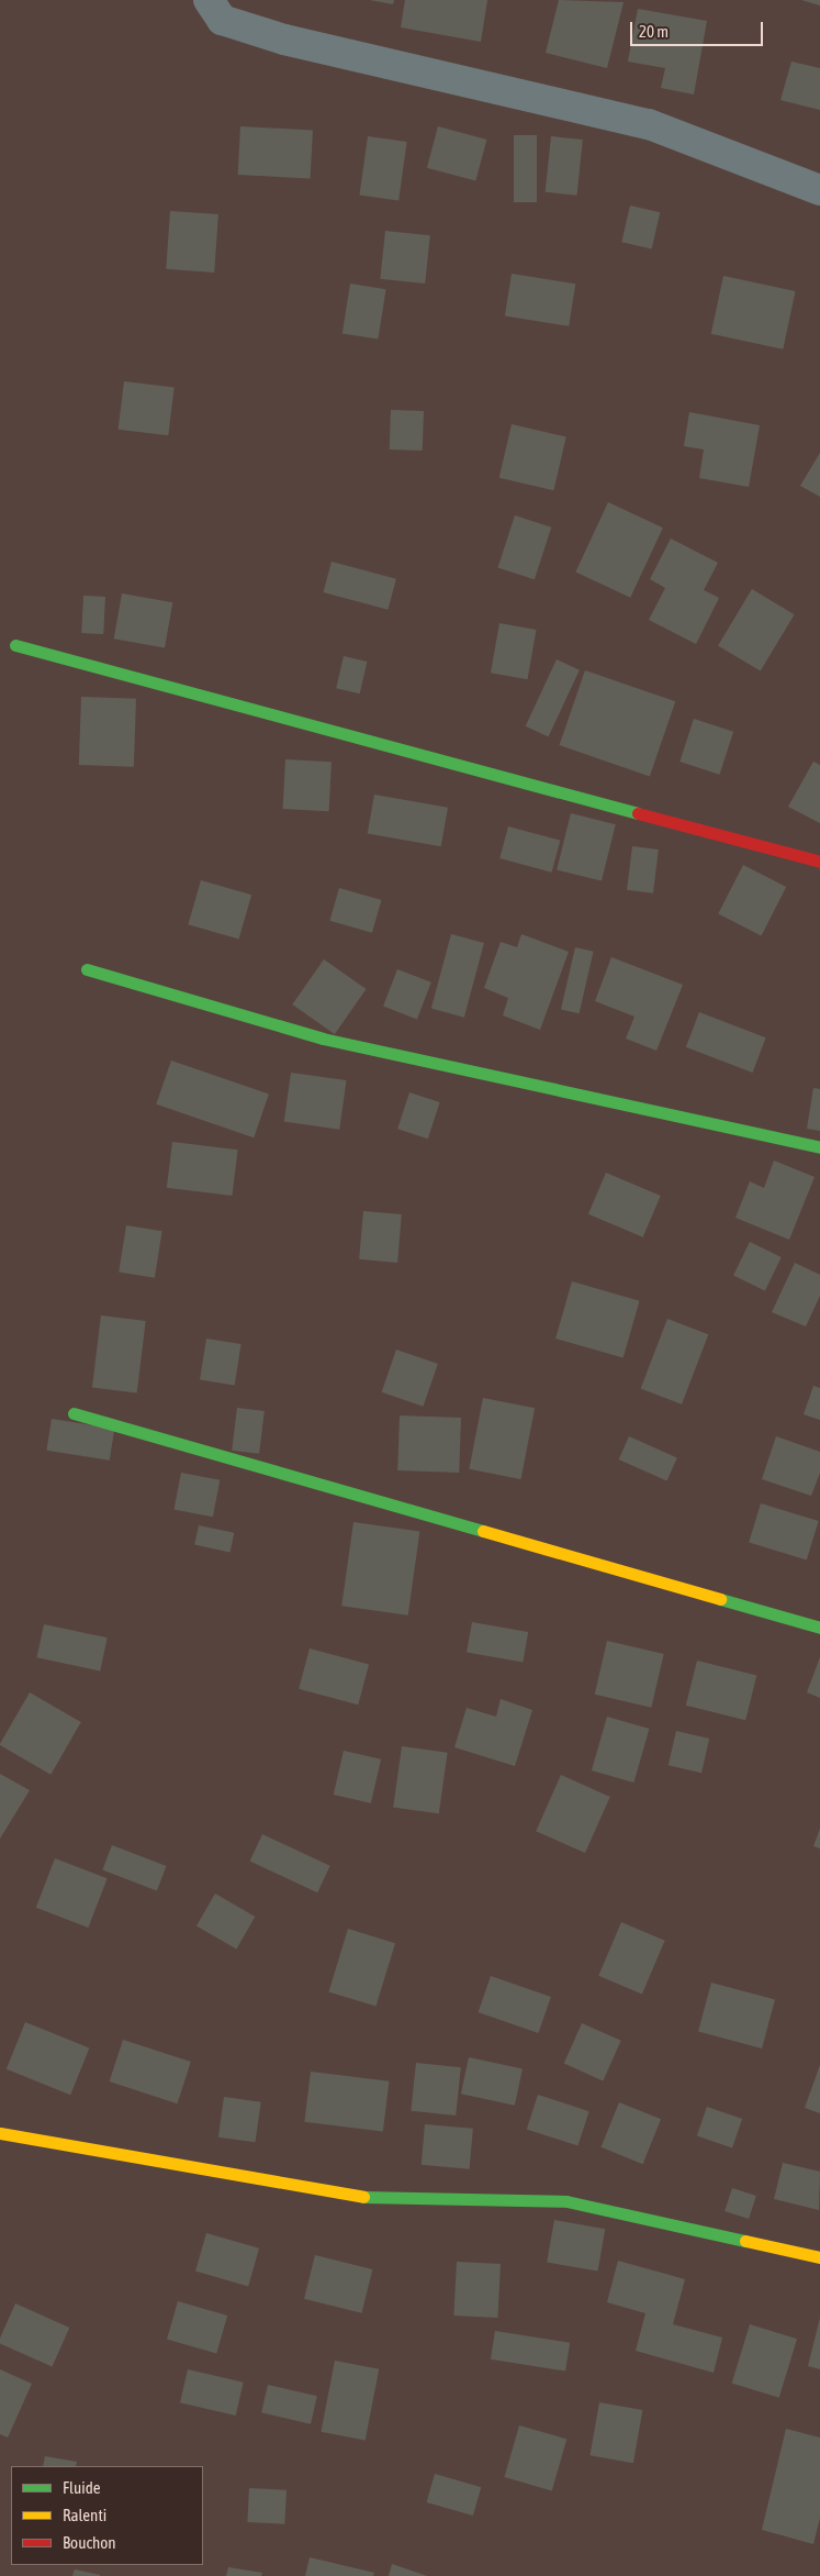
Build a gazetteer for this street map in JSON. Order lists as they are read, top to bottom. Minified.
{"legend":["Fluide","Ralenti","Bouchon"],"scale_bar":"20 m"}
